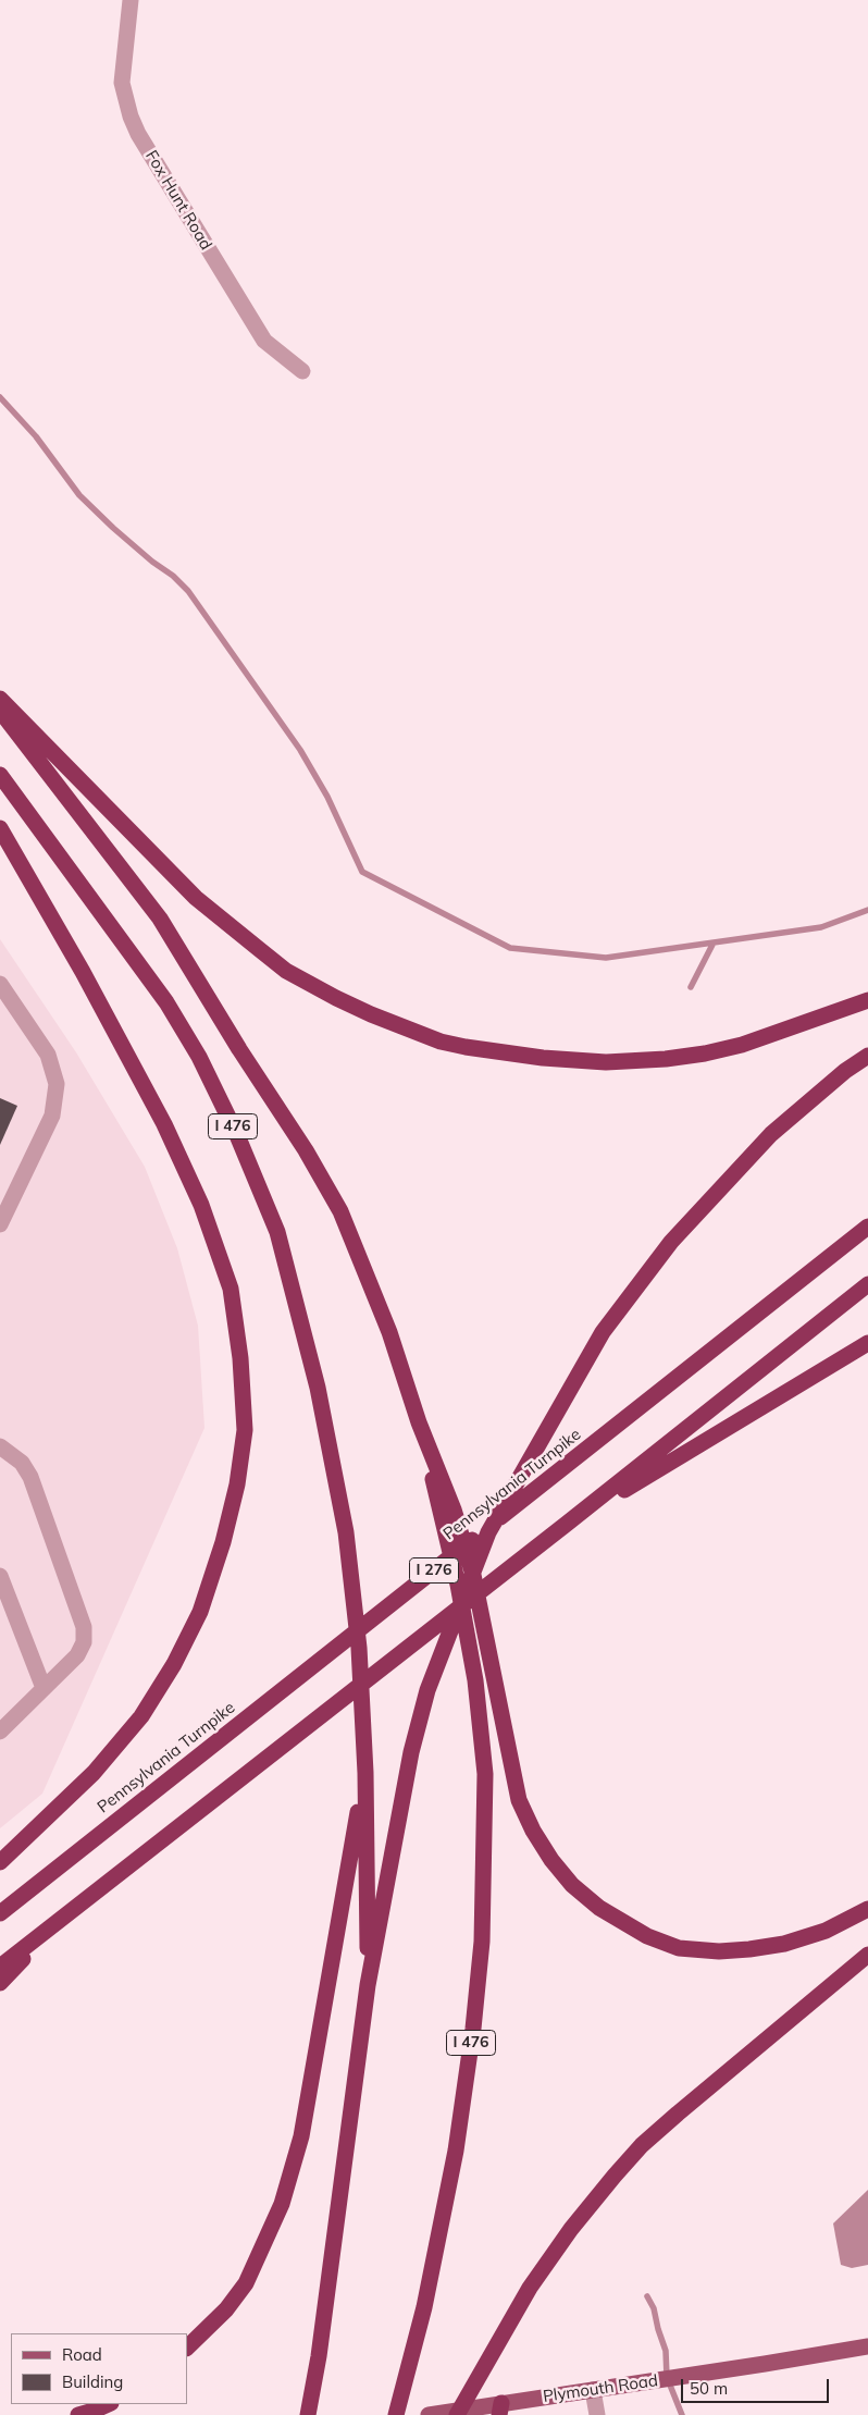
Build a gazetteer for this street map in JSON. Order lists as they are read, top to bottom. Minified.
{"streets":{"highway":["I 476","Pennsylvania Turnpike","I 276"],"main road":["Plymouth Road"],"street":["Fox Hunt Road"]},"legend":["Road","Building"],"scale_bar":"50 m"}
